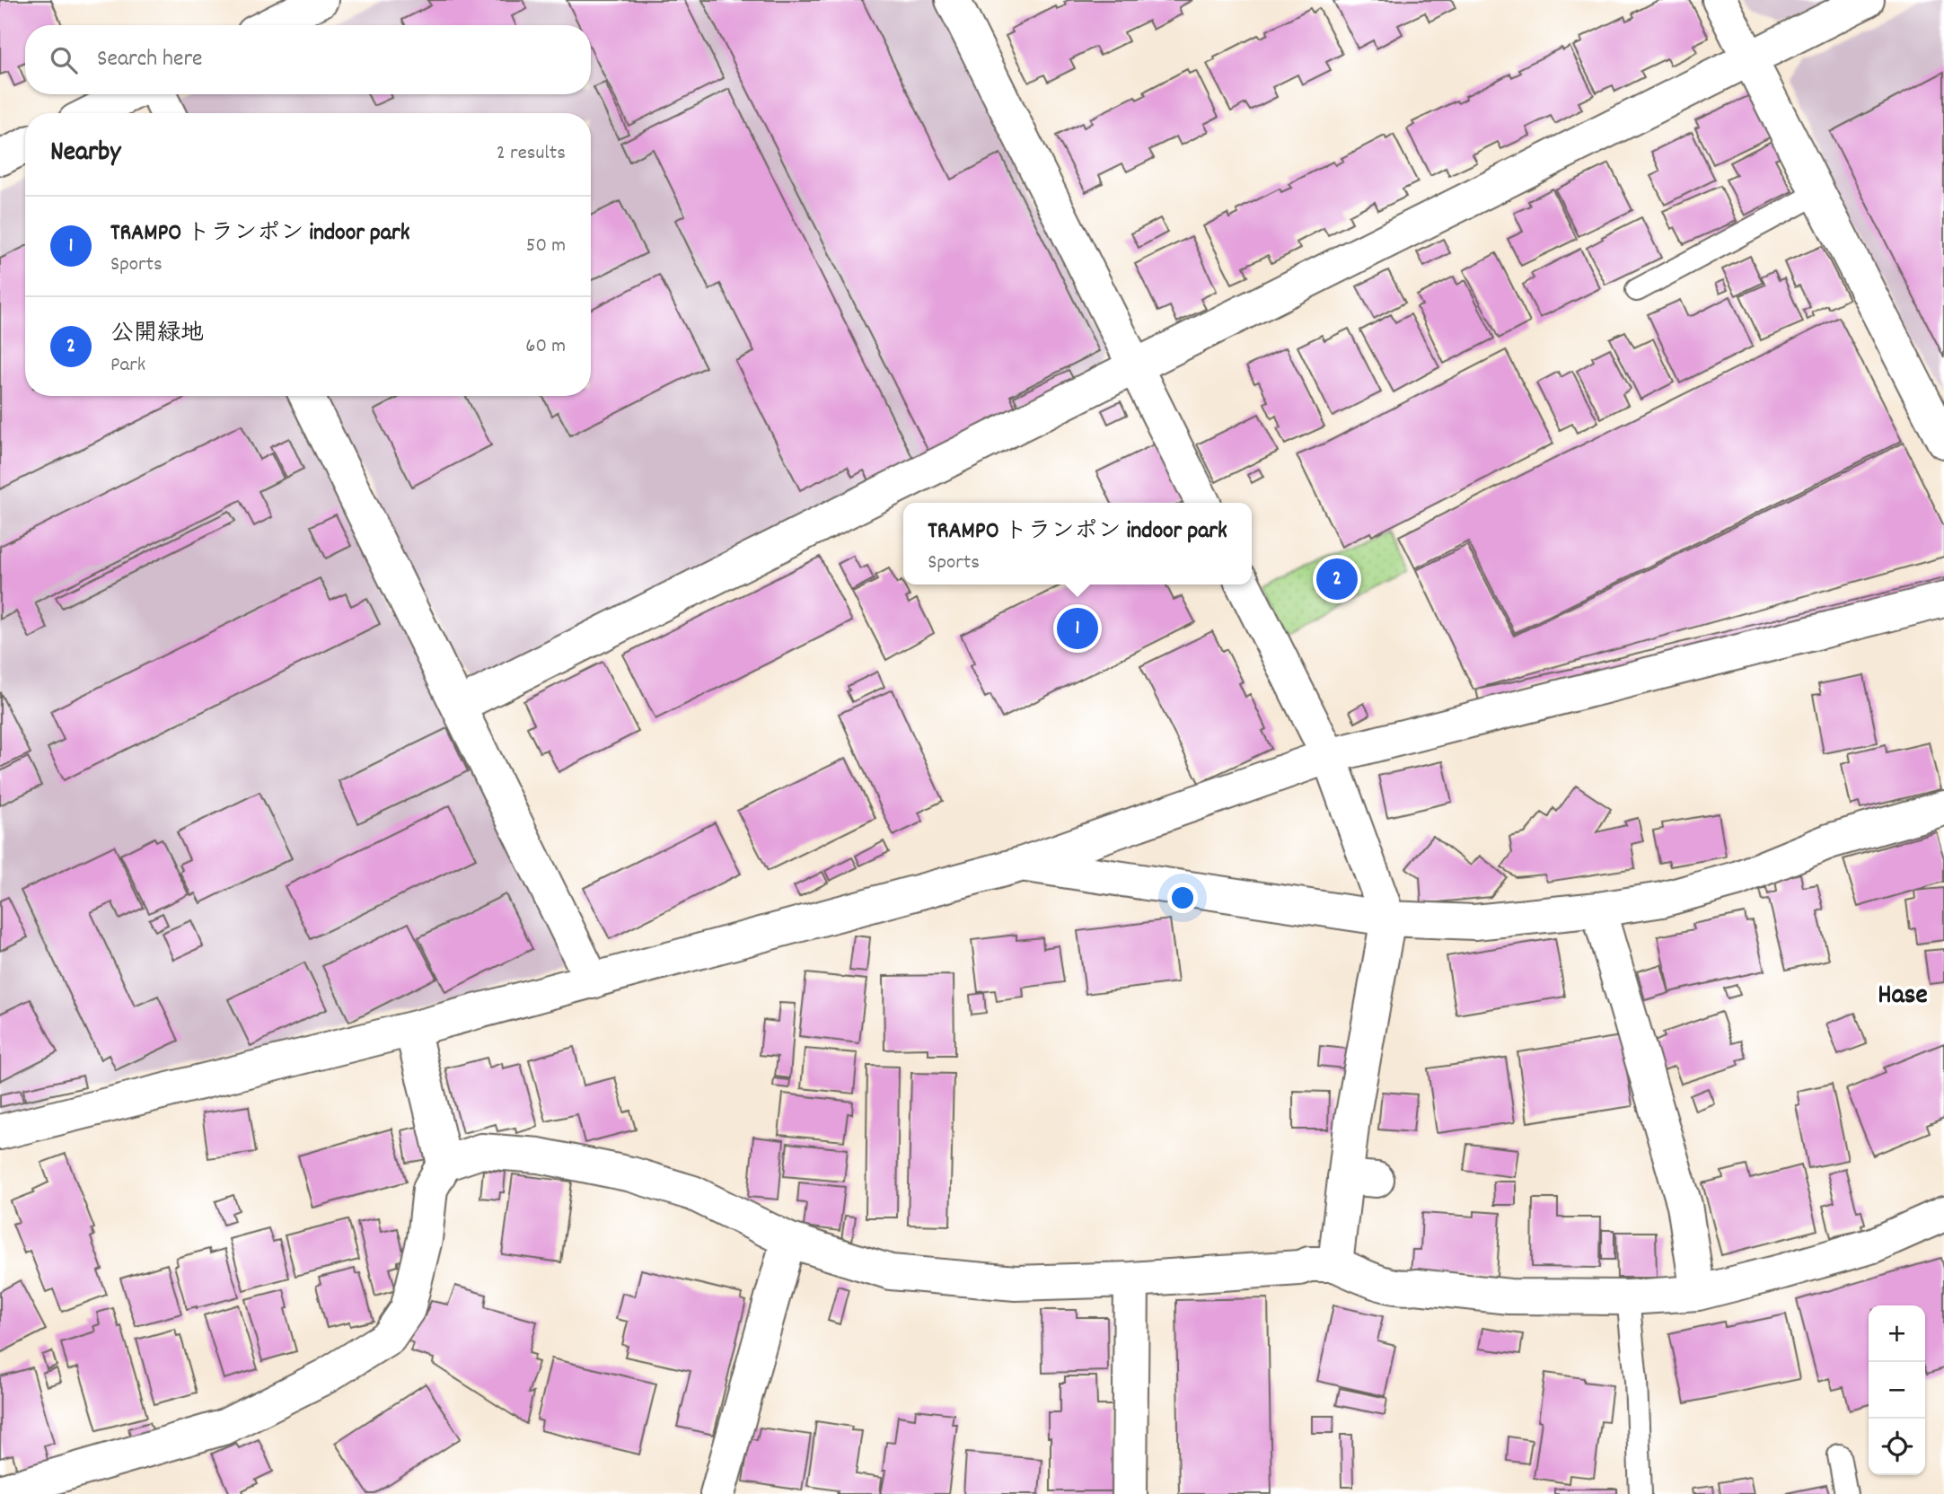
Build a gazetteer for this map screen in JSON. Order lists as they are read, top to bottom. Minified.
{"districts":["Hase"],"page":{"search":"Search here","heading":["Nearby","2 results"],"list":[{"mark":"1","name":"TRAMPO トランポン indoor park","note":"Sports","value":"50 m"},{"mark":"2","name":"公開緑地","note":"Park","value":"60 m"}],"popup":["TRAMPO トランポン indoor park","Sports"],"pins":["2","1"],"map_buttons":["+","−"]}}
